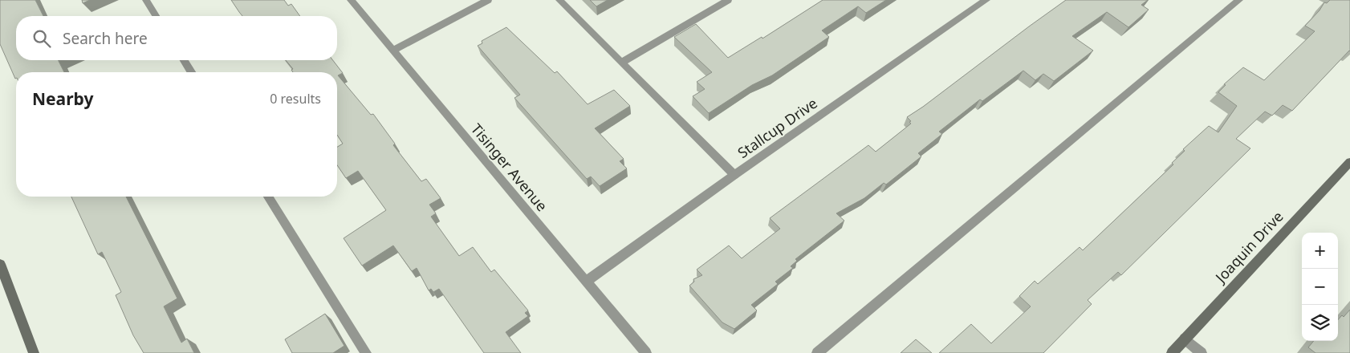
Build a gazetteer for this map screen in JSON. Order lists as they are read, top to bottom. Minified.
{"streets":{"street":["Stallcup Drive","Tisinger Avenue","Joaquin Drive"]},"crossings":[["Stallcup Drive","Tisinger Avenue"]],"page":{"search":"Search here","heading":["Nearby","0 results"],"map_buttons":["+","−"]}}
